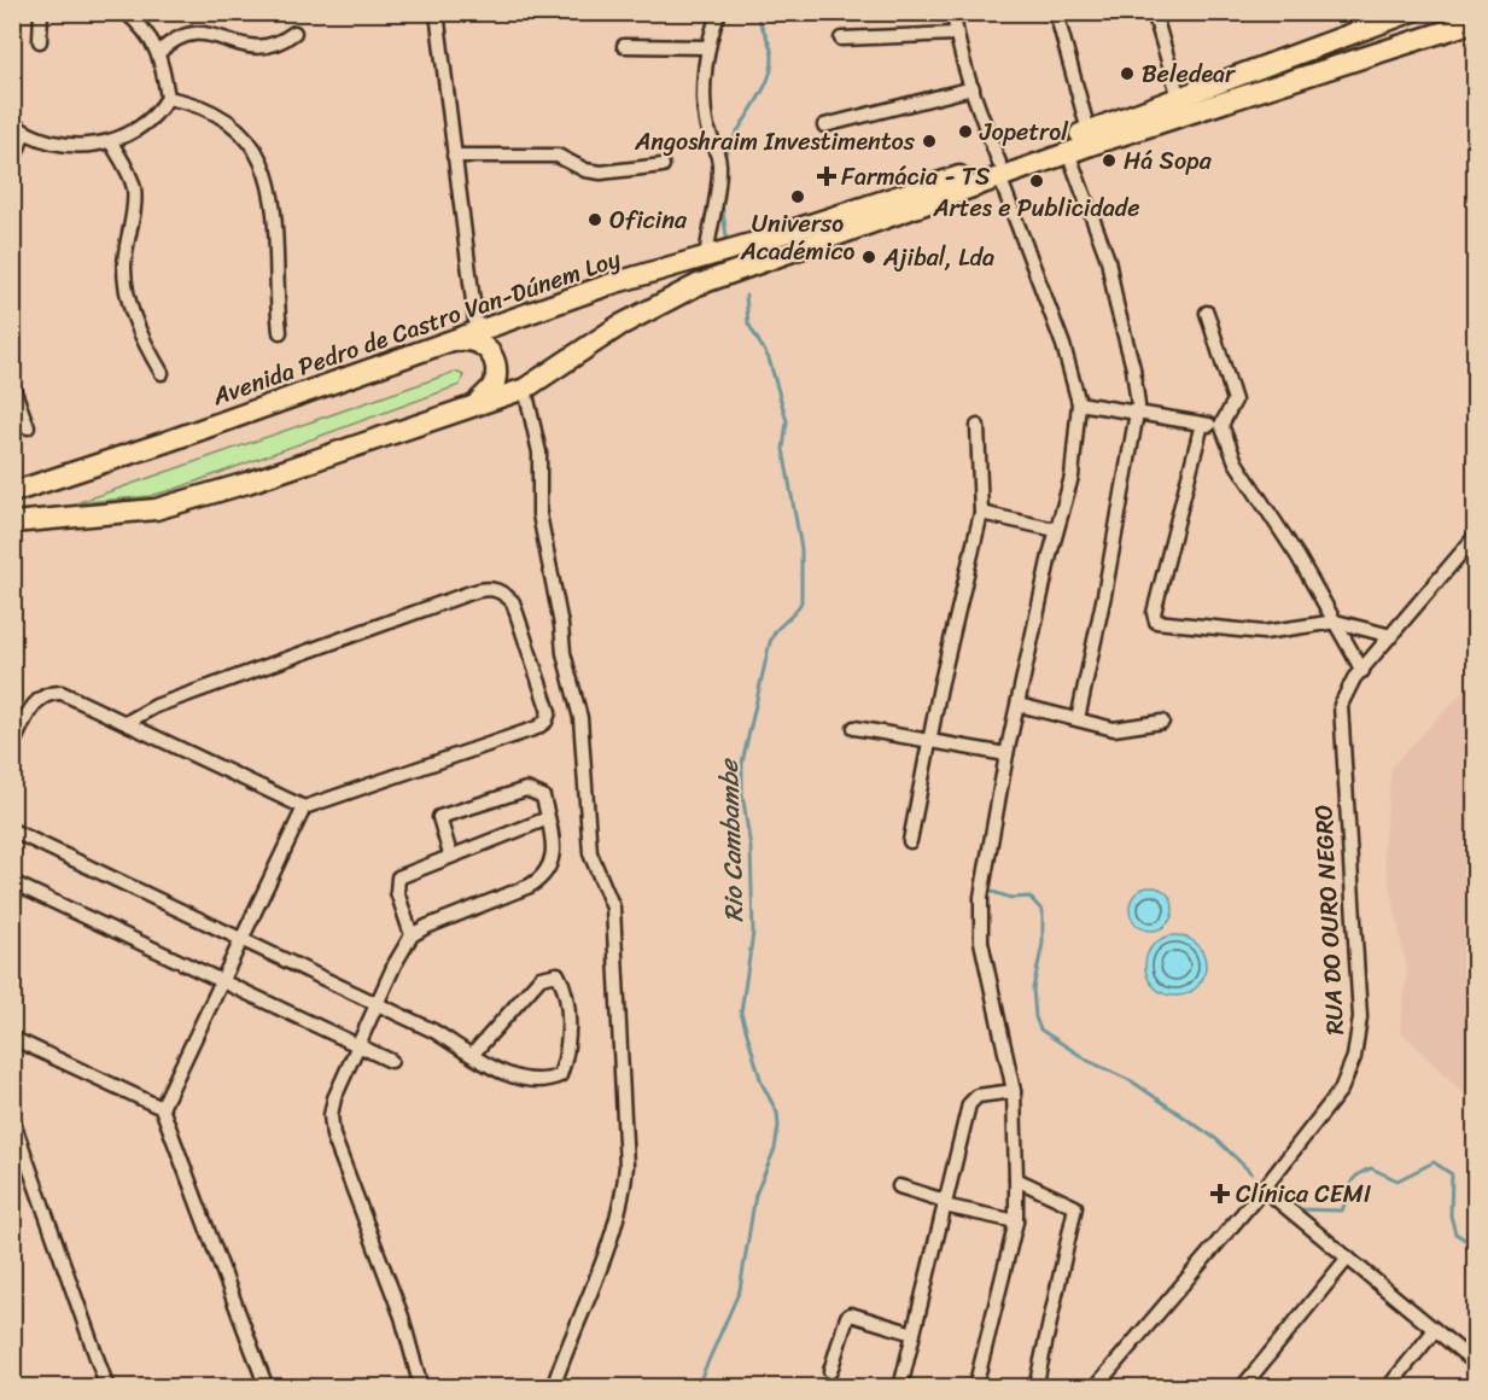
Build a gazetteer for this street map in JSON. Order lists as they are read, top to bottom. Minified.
{"streets":{"highway":["Avenida Pedro de Castro Van-Dúnem Loy"],"street":["RUA DO OURO NEGRO"]},"water":["Rio Cambambe"],"places":{"other":["Beledear","Jopetrol","Angoshraim Investimentos","Há Sopa","Artes e Publicidade","Universo Académico","Oficina","Ajibal, Lda"],"health":["Farmácia - TS","Clínica CEMI"]}}
